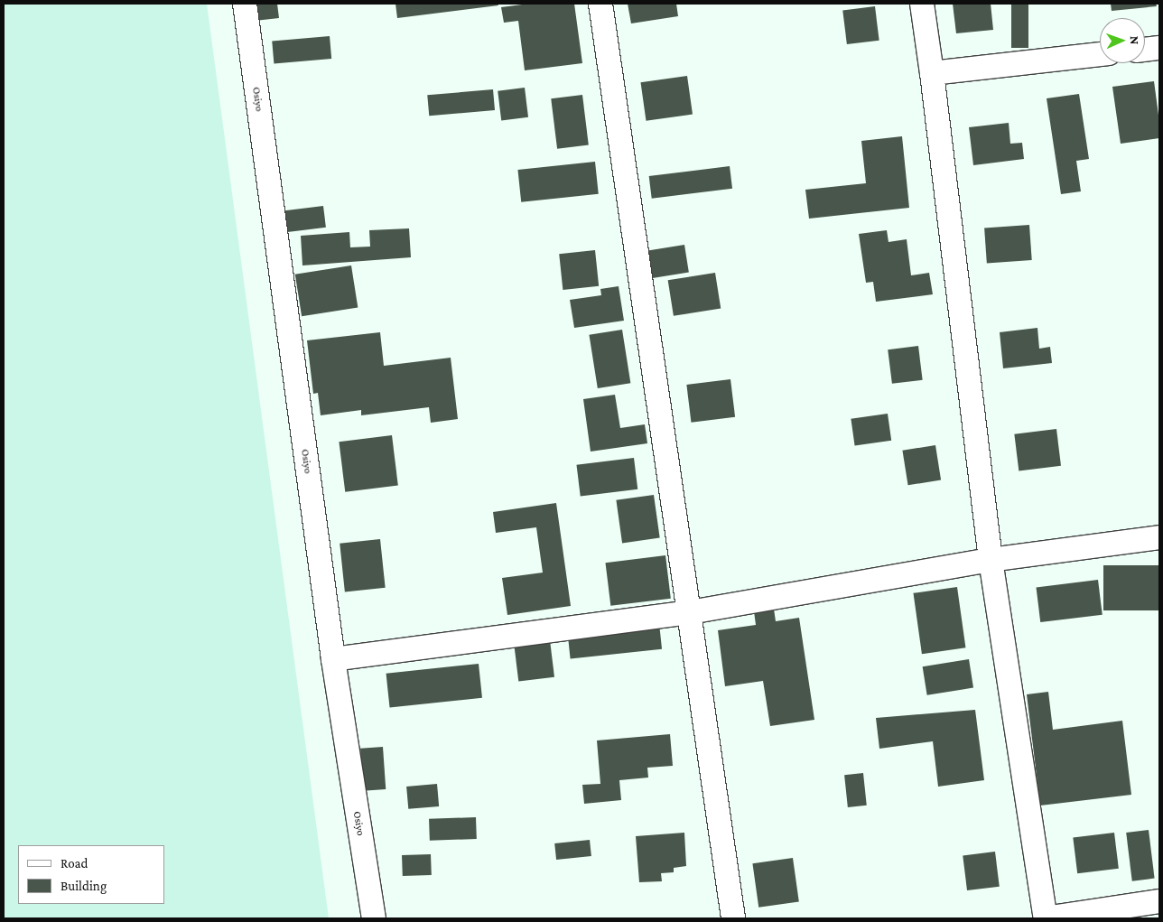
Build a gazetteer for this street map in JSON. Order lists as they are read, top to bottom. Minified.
{"streets":{"street":["Osiyo"]},"legend":["Road","Building"],"north":"right"}
